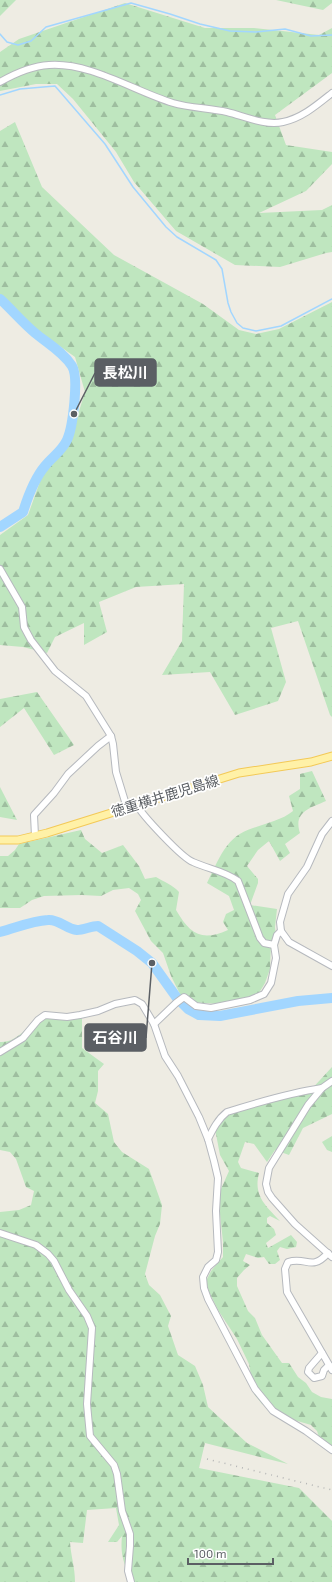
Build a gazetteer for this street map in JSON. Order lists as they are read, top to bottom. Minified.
{"streets":{"main road":["徳重横井鹿児島線"]},"places":["長松川","石谷川"],"scale_bar":"100 m"}
